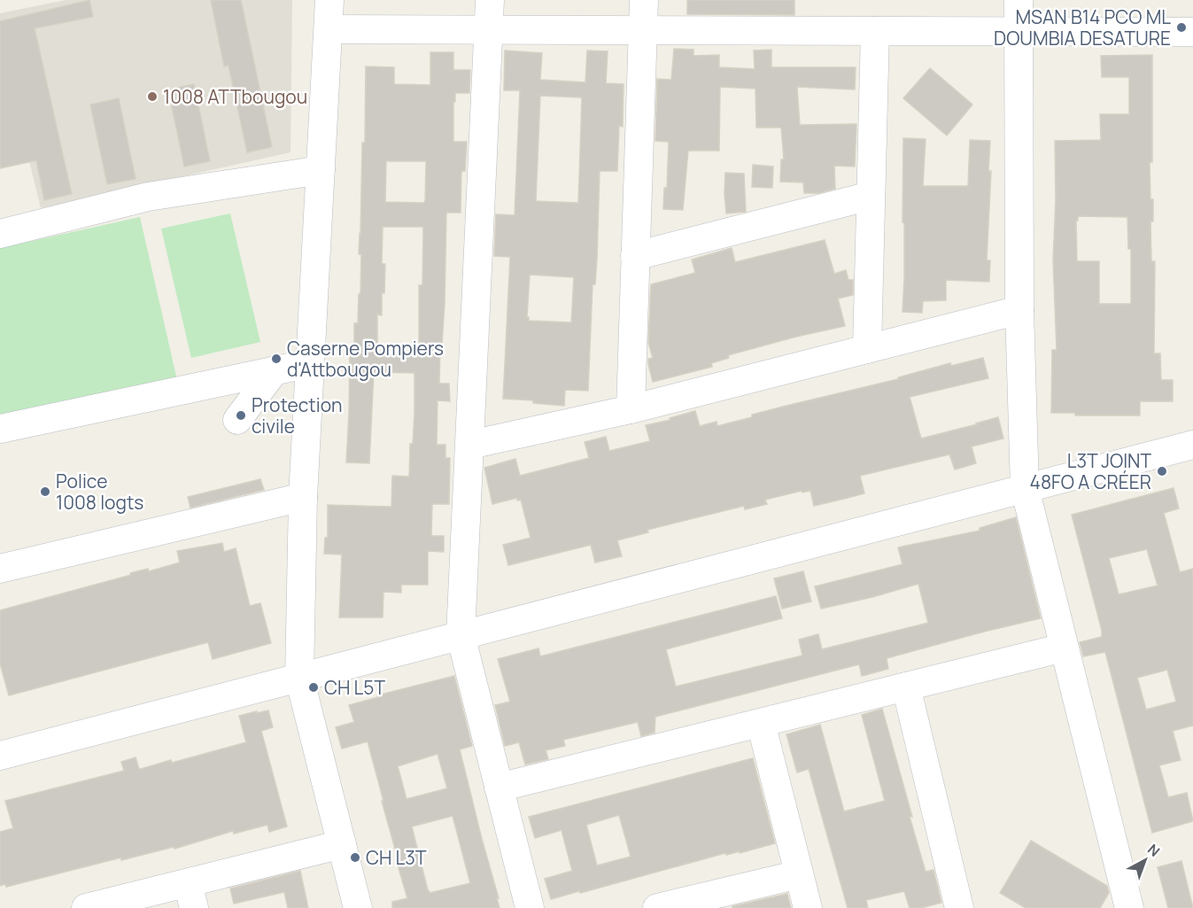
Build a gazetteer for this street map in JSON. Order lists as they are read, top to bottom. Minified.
{"places":["MSAN B14 PCO ML DOUMBIA DESATURE","1008 ATTbougou","Caserne Pompiers d'Attbougou","Protection civile","L3T JOINT 48FO A CRÉER","Police 1008 logts","CH L5T","CH L3T"],"north":"top right"}
